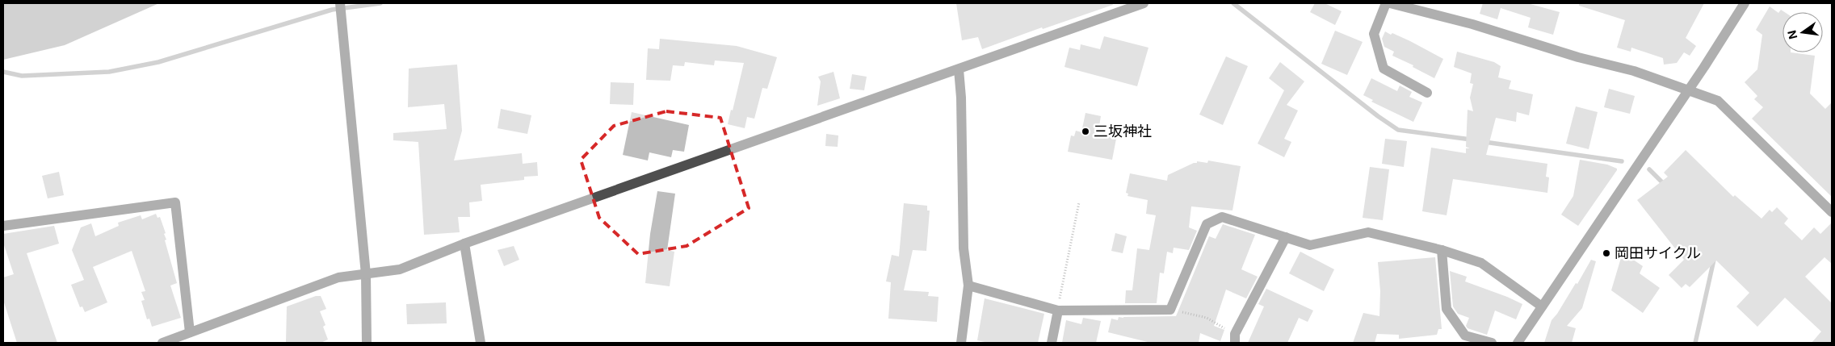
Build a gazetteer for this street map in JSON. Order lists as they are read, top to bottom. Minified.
{"places":["三坂神社","岡田サイクル"],"north":"left"}
